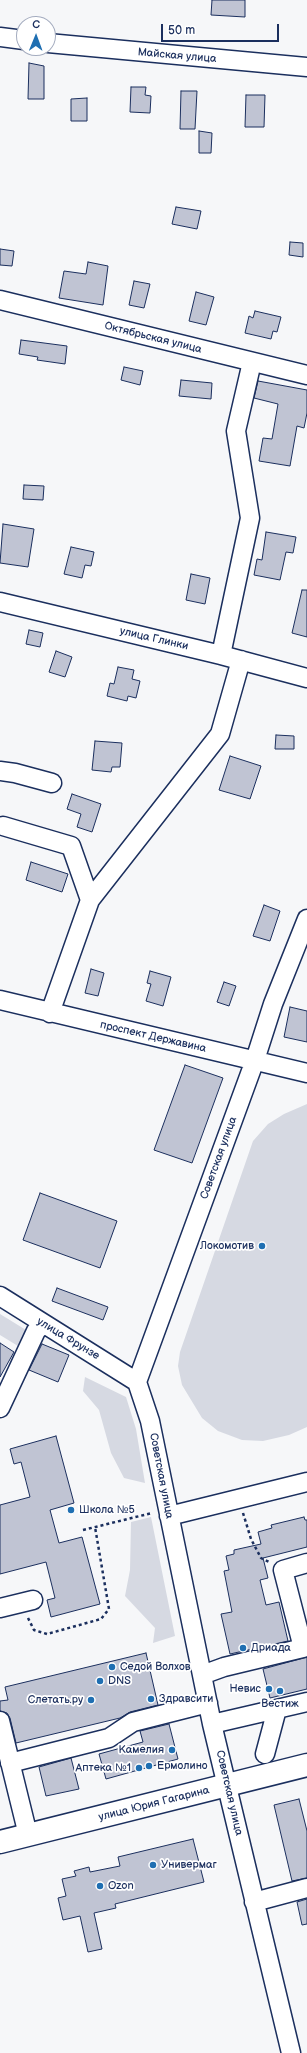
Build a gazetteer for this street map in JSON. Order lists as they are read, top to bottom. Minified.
{"streets":{"main road":["улица Юрия Гагарина"],"street":["Майская улица","Октябрьская улица","улица Глинки","проспект Державина","Советская улица","улица Фрунзе"]},"crossings":[["проспект Державина","Советская улица"],["Советская улица","улица Фрунзе"],["Советская улица","улица Юрия Гагарина"]],"places":["Локомотив","Школа №5","Дриада","Седой Волхов","DNS","Невис","Вестиж","Здравсити","Слетать.ру","Камелия","Ермолино","Аптека №1","Универмаг","Ozon"],"scale_bar":"50 m","north":"top"}
